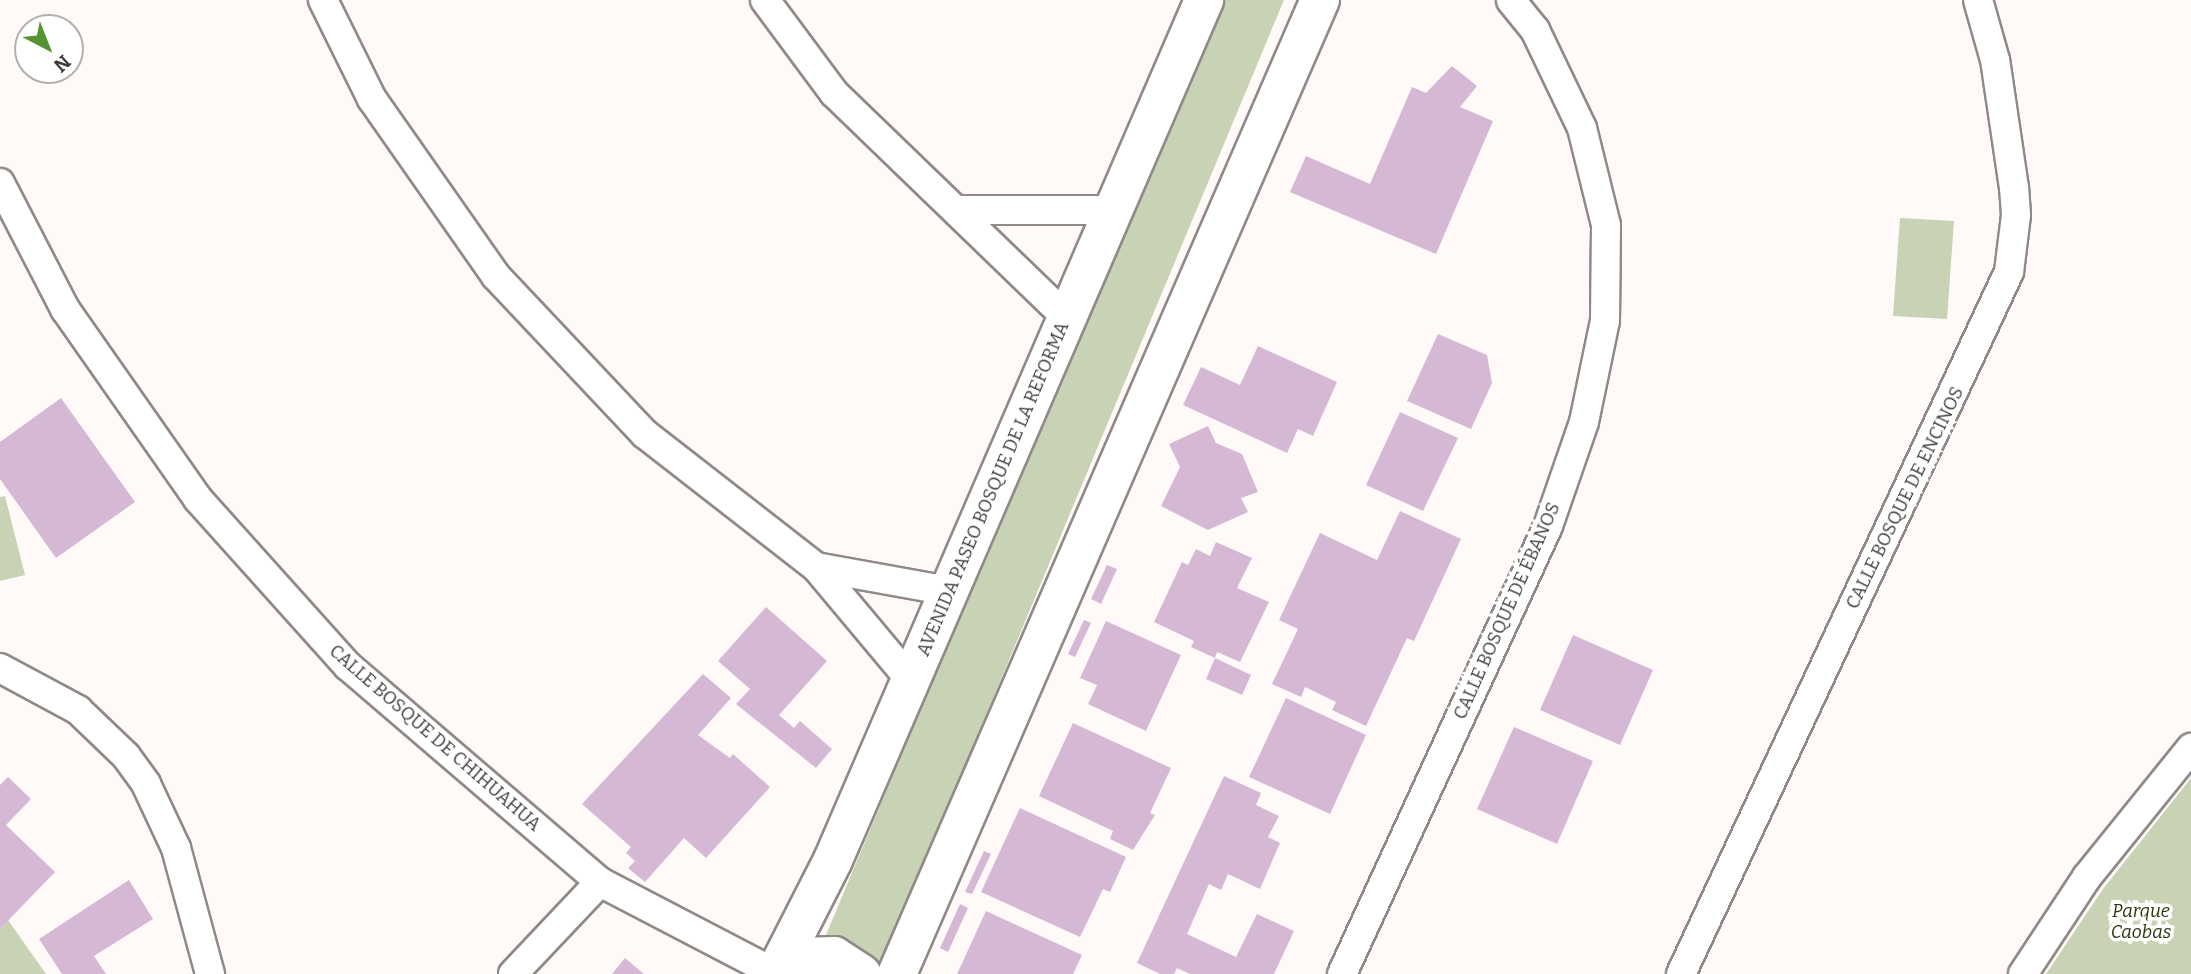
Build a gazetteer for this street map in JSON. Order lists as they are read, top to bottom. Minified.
{"streets":{"main road":["AVENIDA PASEO BOSQUE DE LA REFORMA"],"street":["CALLE BOSQUE DE ENCINOS","CALLE BOSQUE DE ÉBANOS","CALLE BOSQUE DE CHIHUAHUA"]},"crossings":[["AVENIDA PASEO BOSQUE DE LA REFORMA","CALLE BOSQUE DE CHIHUAHUA"]],"parks":["Parque Caobas"],"north":"bottom right"}
